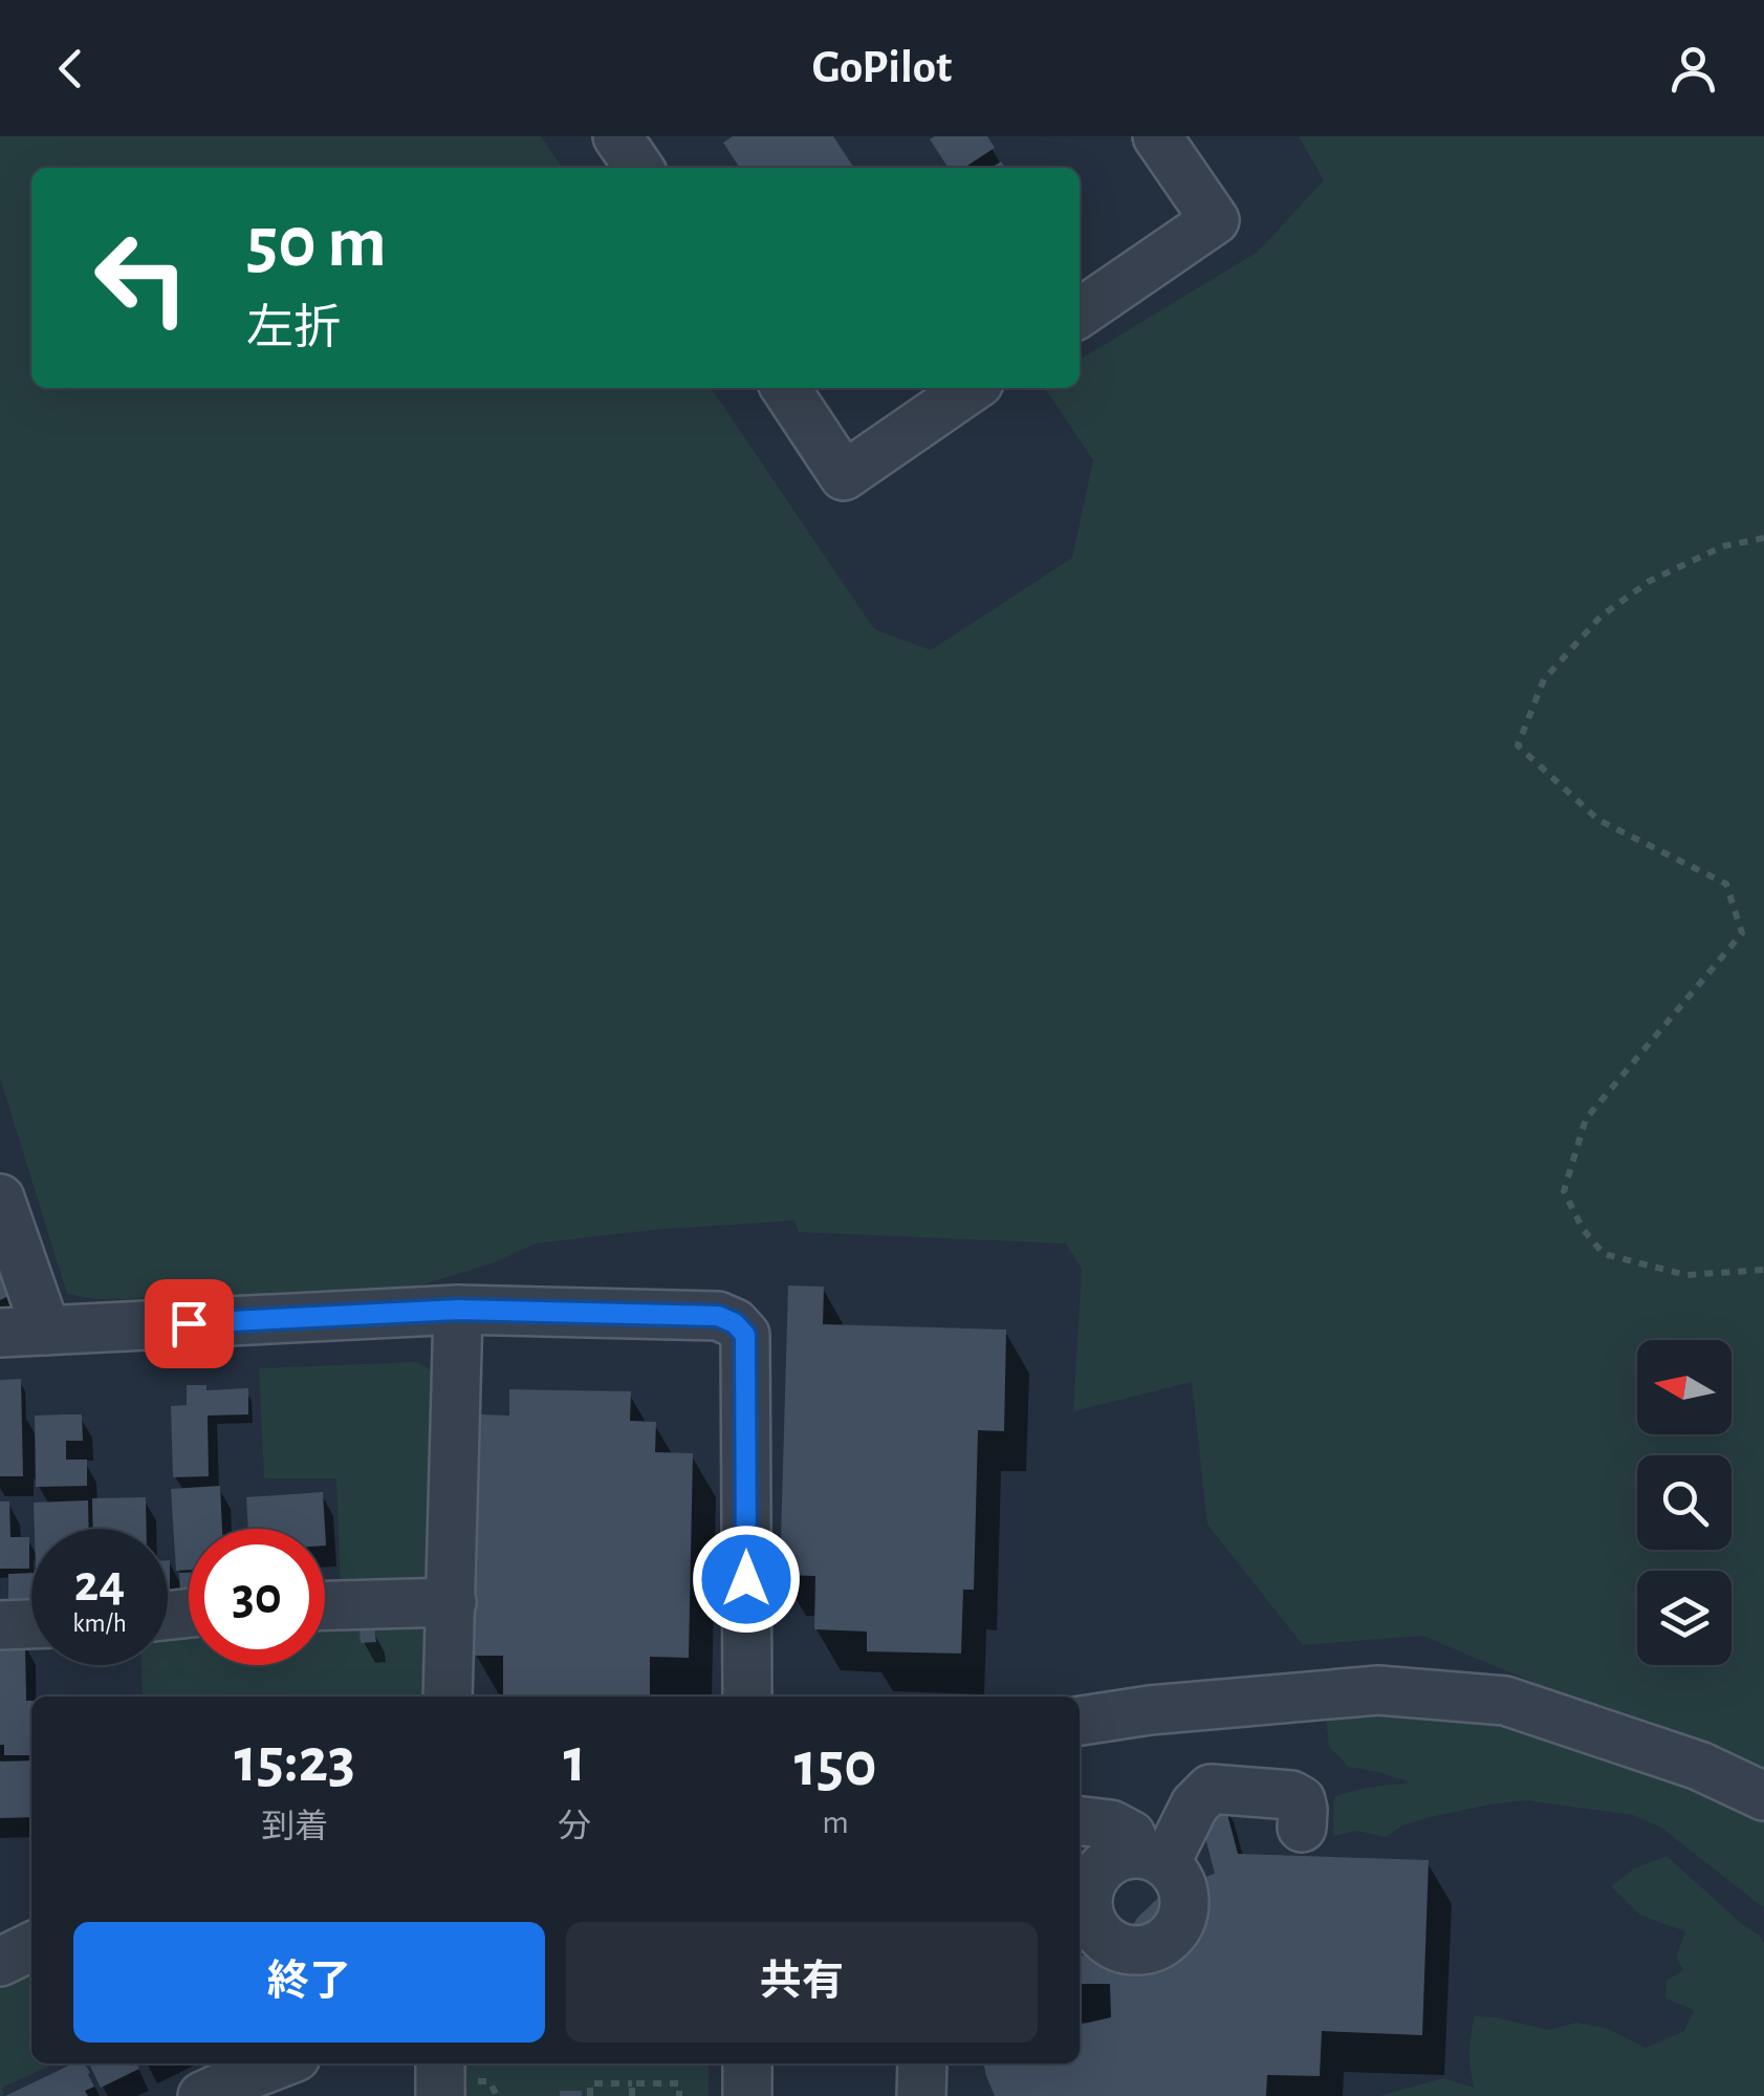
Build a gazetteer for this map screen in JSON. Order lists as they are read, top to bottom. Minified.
{"north":"left","page":{"header":"GoPilot","turn":["50 m","左折"],"speed":"24 km/h","limit":"30","eta":["15:23","到着","1","分","150","m"],"buttons":["終了","共有"]}}
